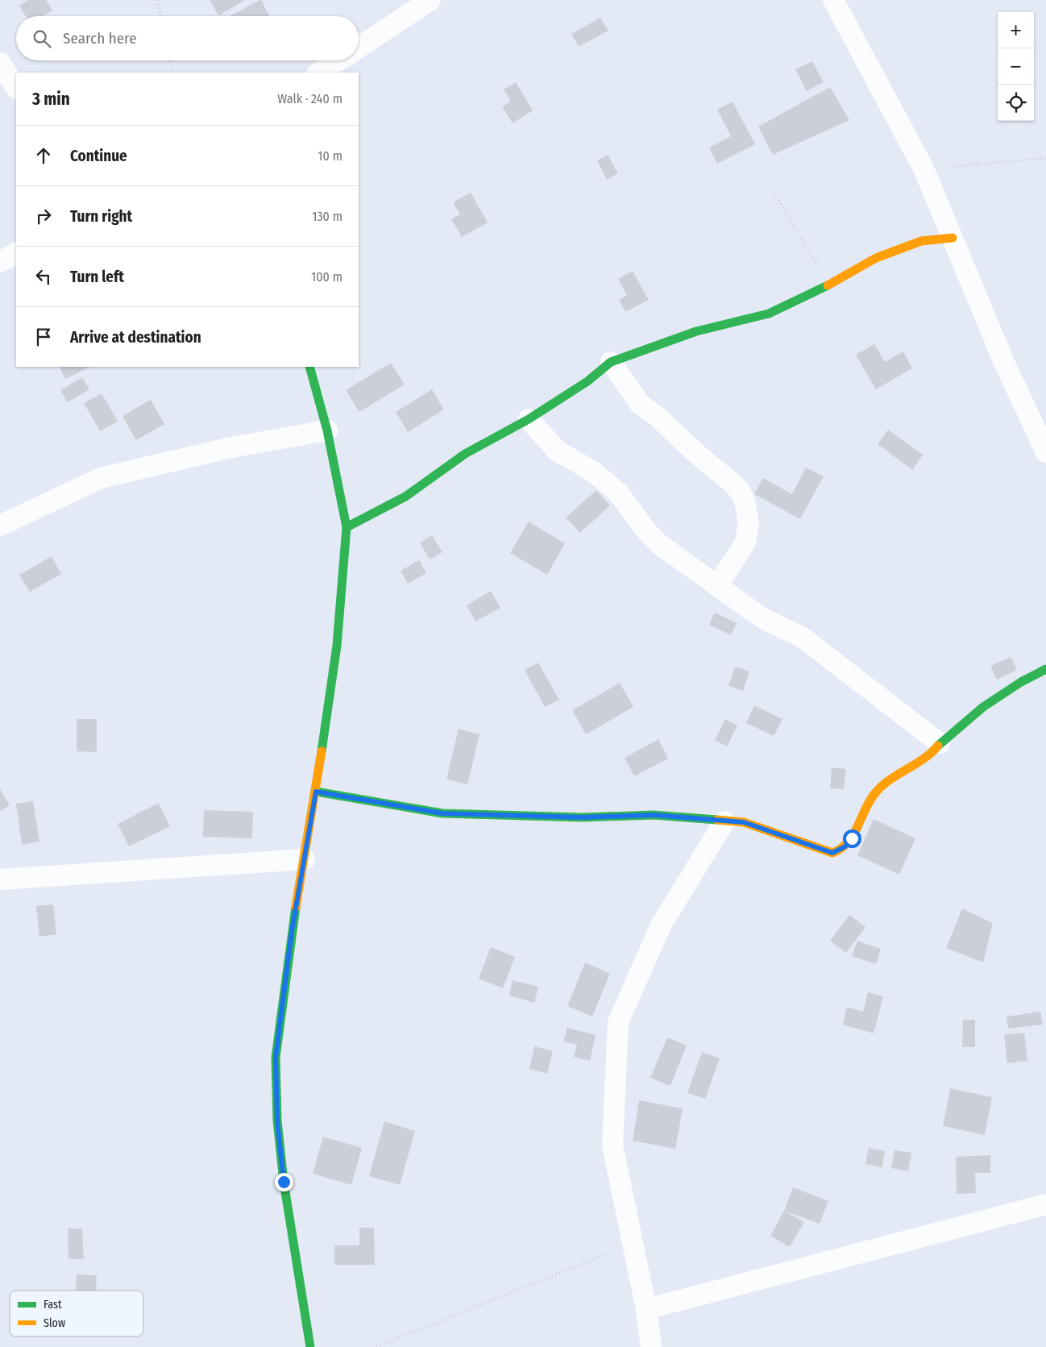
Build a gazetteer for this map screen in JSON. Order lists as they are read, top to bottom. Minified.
{"legend":["Fast","Slow"],"page":{"map_buttons":["+","−"],"search":"Search here","heading":["3 min","Walk · 240 m"],"list":[["Continue","10 m"],["Turn right","130 m"],["Turn left","100 m"],"Arrive at destination"]}}
